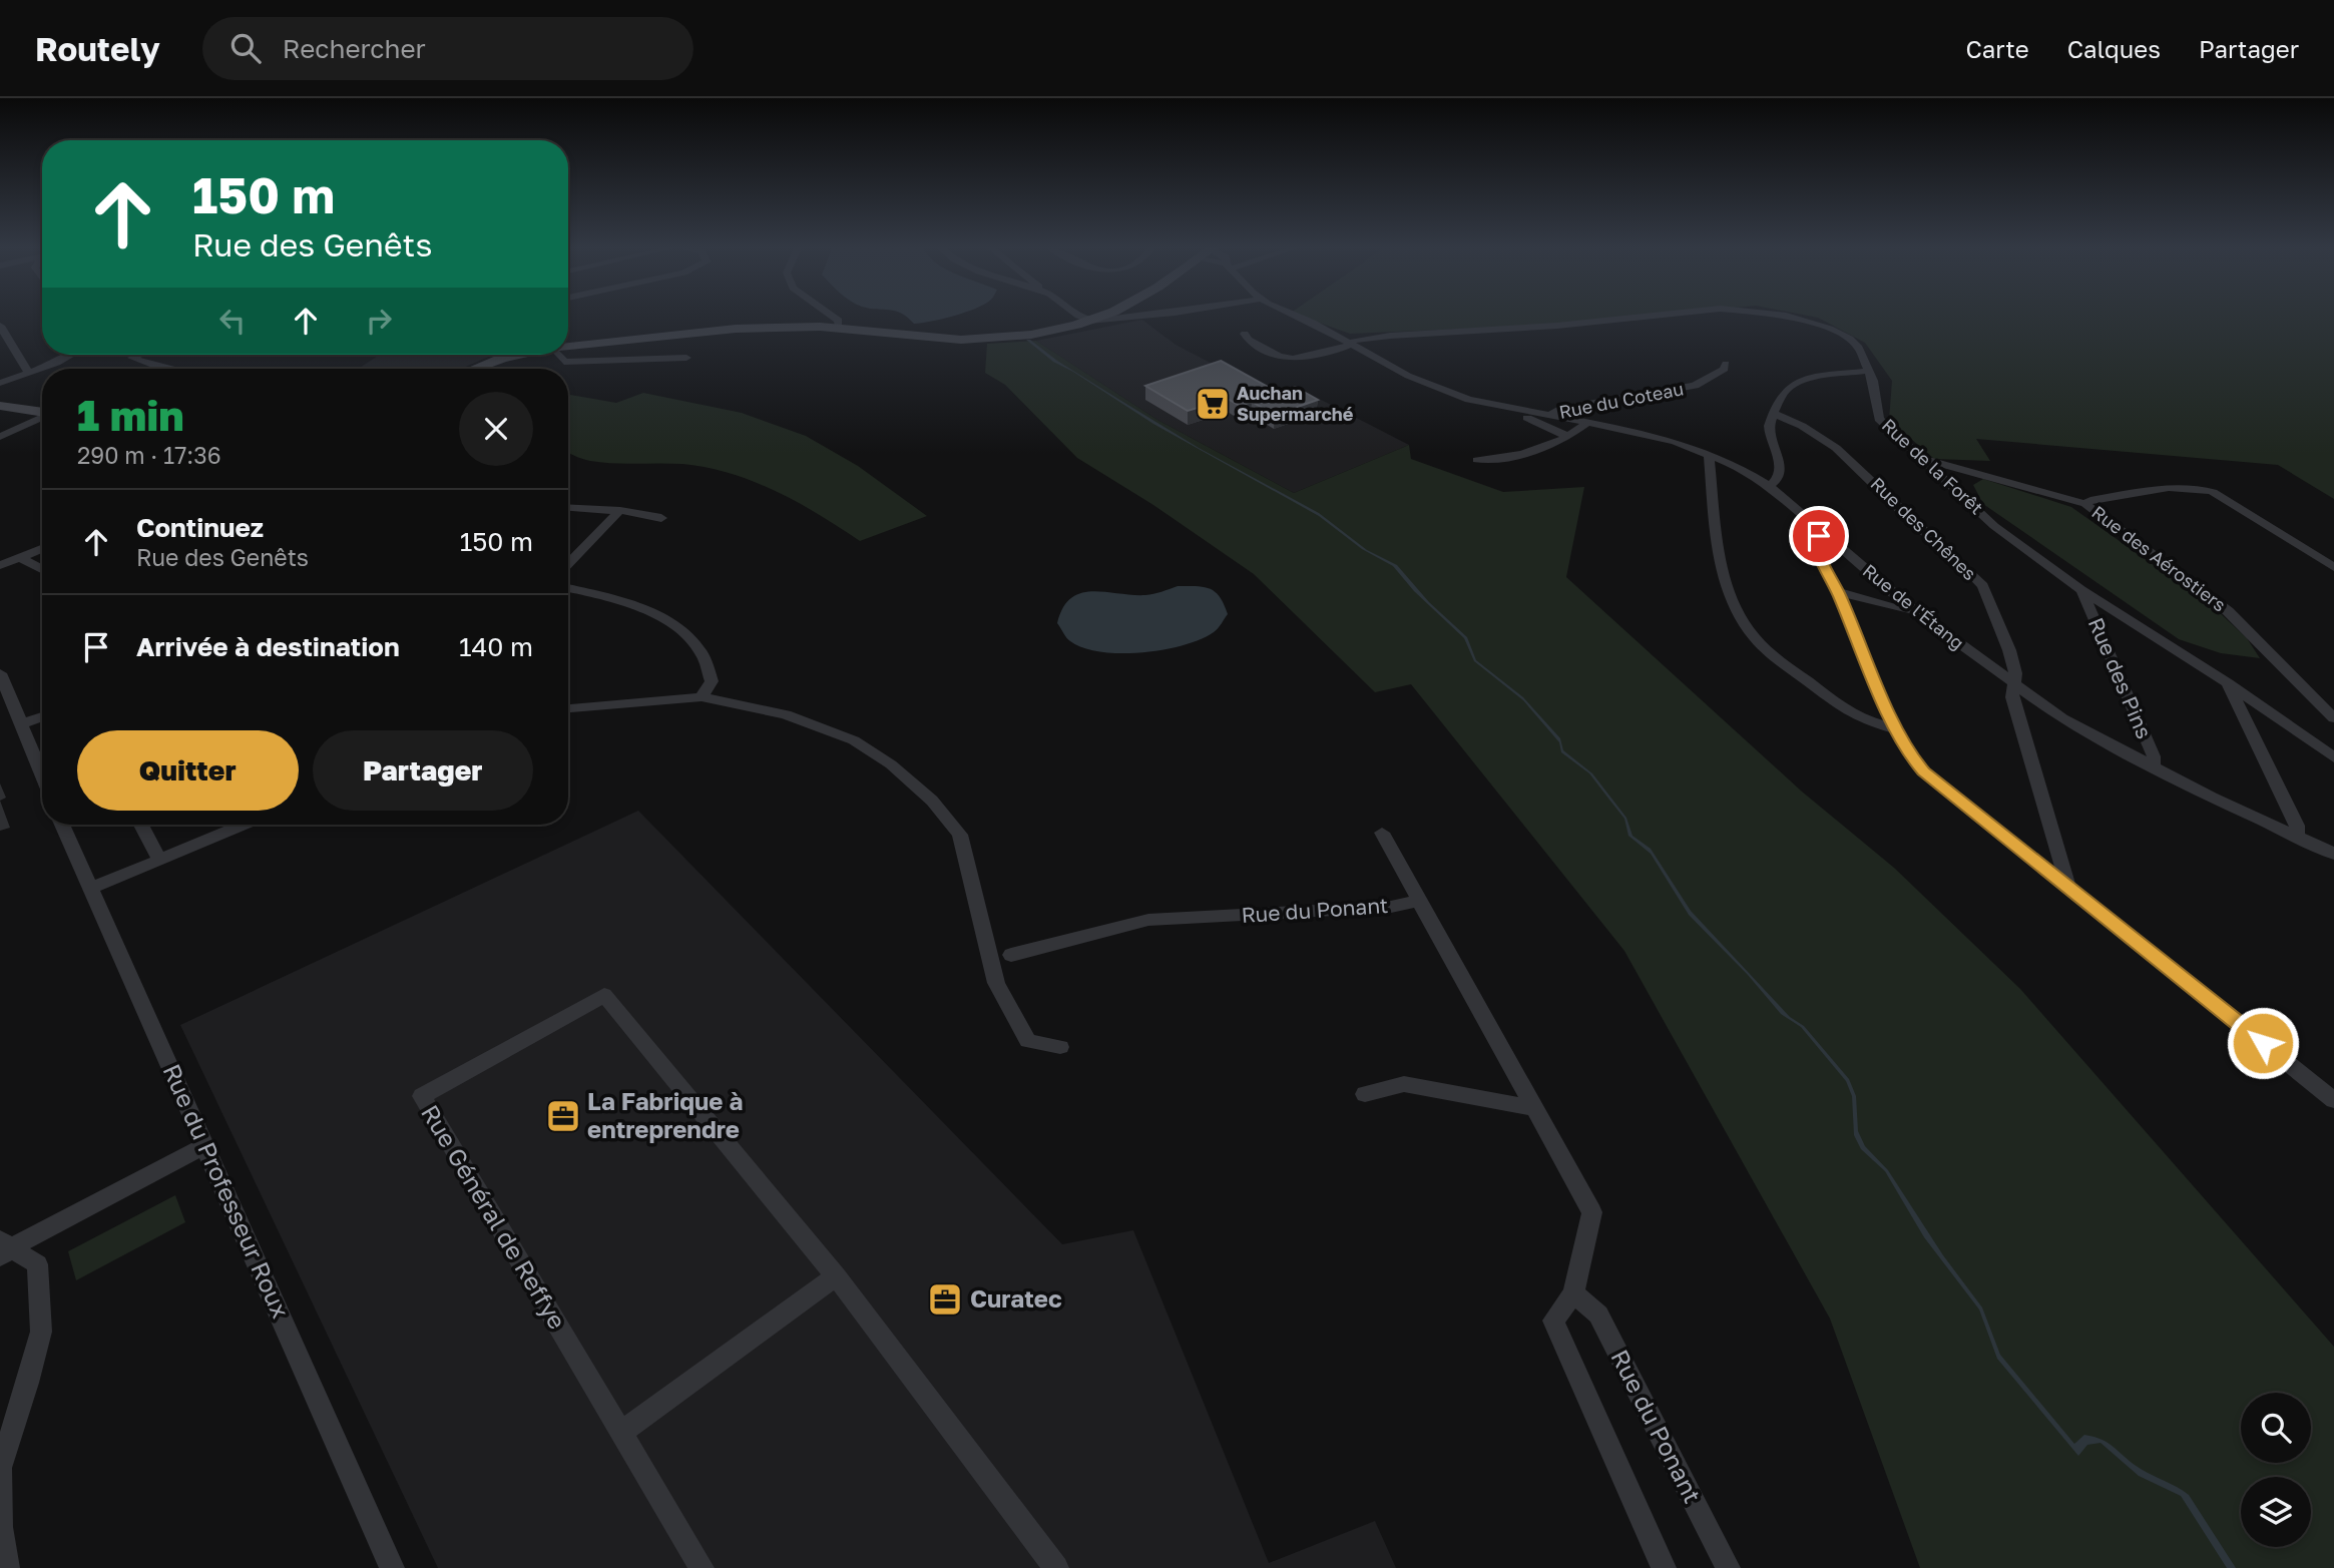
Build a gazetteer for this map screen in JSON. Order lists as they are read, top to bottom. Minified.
{"streets":{"street":["Rue du Coteau","Rue de la Forêt","Rue des Chênes","Rue des Aérostiers","Rue de l'Étang","Rue des Pins","Rue du Ponant","Rue du Professeur Roux","Rue Général de Reffye"]},"crossings":[["Rue du Coteau","Rue de l'Étang"],["Rue de la Forêt","Rue de l'Étang"],["Rue de la Forêt","Rue des Pins"],["Rue des Chênes","Rue de l'Étang"],["Rue de l'Étang","Rue des Pins"]],"places":{"supermarket":["Auchan Supermarché"],"office":["La Fabrique à entreprendre","Curatec"]},"page":{"header":"Routely","search":"Rechercher","nav":["Carte","Calques","Partager"],"turn":["150 m","Rue des Genêts"],"heading":["1 min","290 m · 17:36"],"list":[{"name":"Continuez","note":"Rue des Genêts","value":"150 m"},{"name":"Arrivée à destination","value":"140 m"}],"buttons":["Quitter","Partager"]}}
